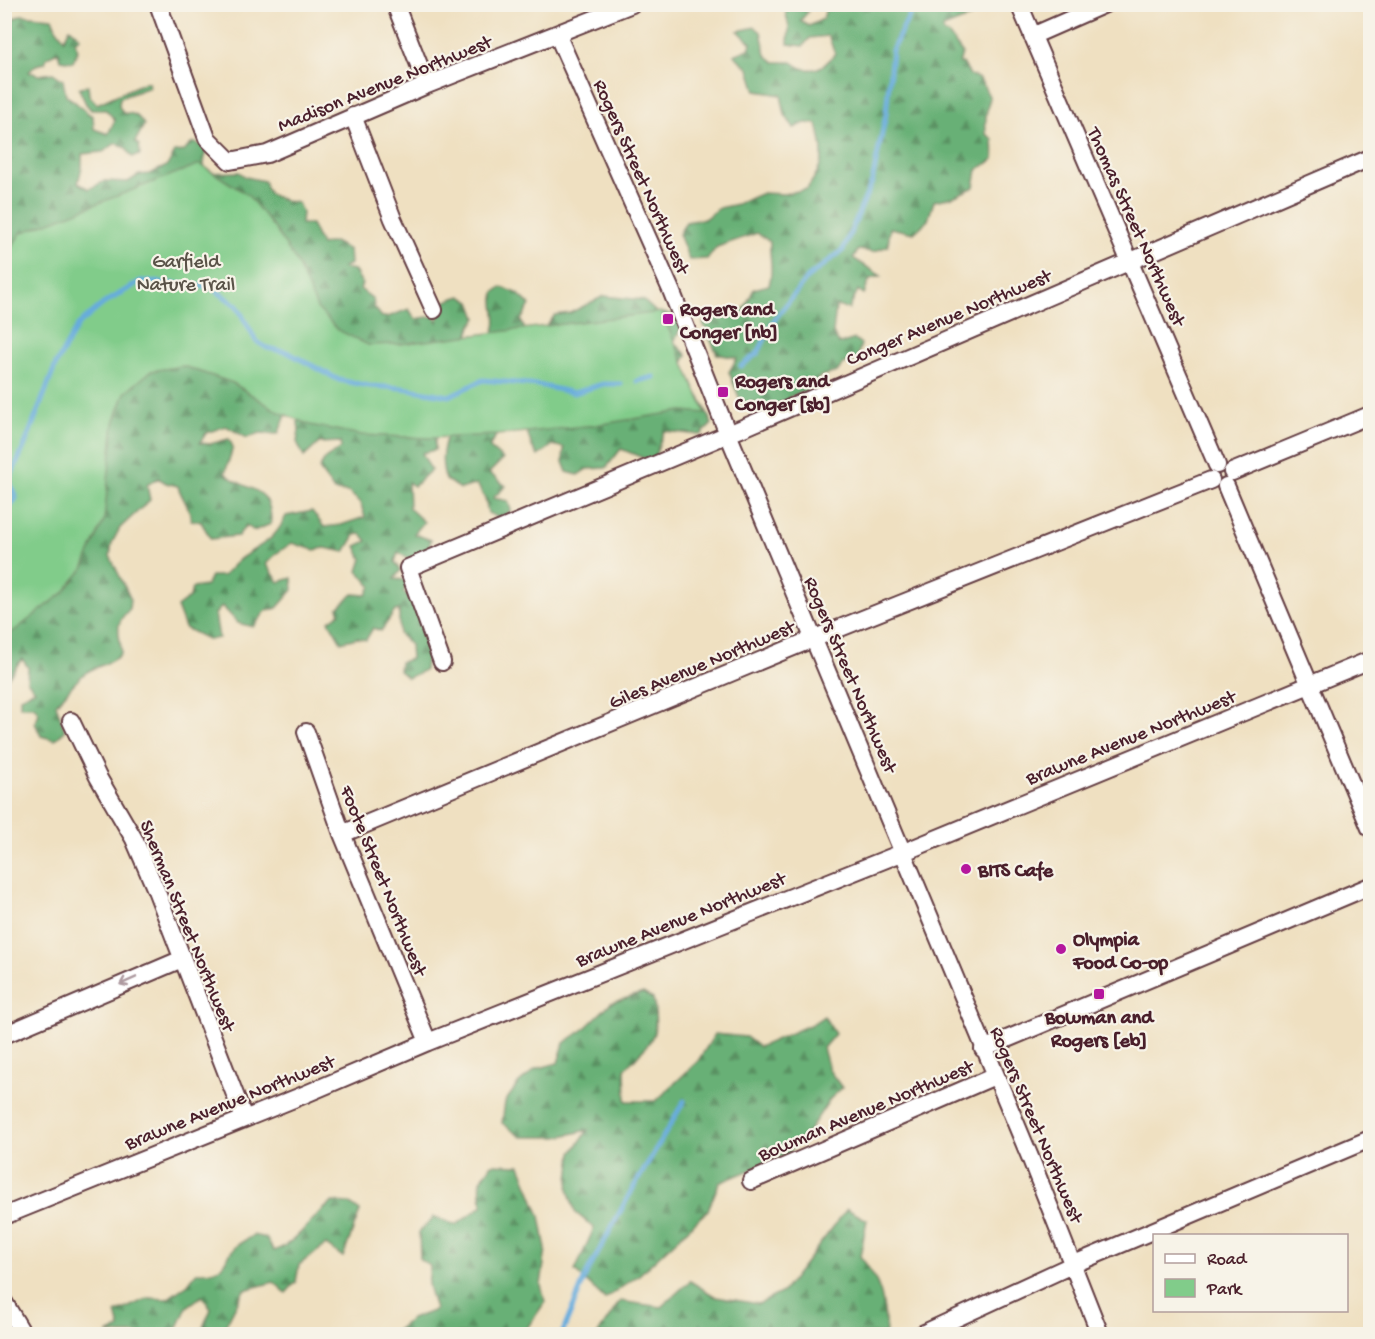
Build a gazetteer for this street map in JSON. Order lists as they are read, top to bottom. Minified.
{"streets":{"street":["Madison Avenue Northwest","Rogers Street Northwest","Thomas Street Northwest","Conger Avenue Northwest","Giles Avenue Northwest","Brawne Avenue Northwest","Foote Street Northwest","Sherman Street Northwest","Bowman Avenue Northwest"]},"crossings":[["Madison Avenue Northwest","Rogers Street Northwest"],["Rogers Street Northwest","Conger Avenue Northwest"],["Rogers Street Northwest","Giles Avenue Northwest"],["Rogers Street Northwest","Brawne Avenue Northwest"],["Rogers Street Northwest","Bowman Avenue Northwest"],["Thomas Street Northwest","Conger Avenue Northwest"],["Thomas Street Northwest","Giles Avenue Northwest"],["Thomas Street Northwest","Brawne Avenue Northwest"],["Giles Avenue Northwest","Foote Street Northwest"],["Brawne Avenue Northwest","Foote Street Northwest"],["Brawne Avenue Northwest","Sherman Street Northwest"]],"parks":["Garfield Nature Trail"],"places":{"transit":["Rogers and Conger [nb]","Rogers and Conger [sb]","Bowman and Rogers [eb]"],"other":["BITS Cafe","Olympia Food Co-op"]},"legend":["Road","Park"]}
